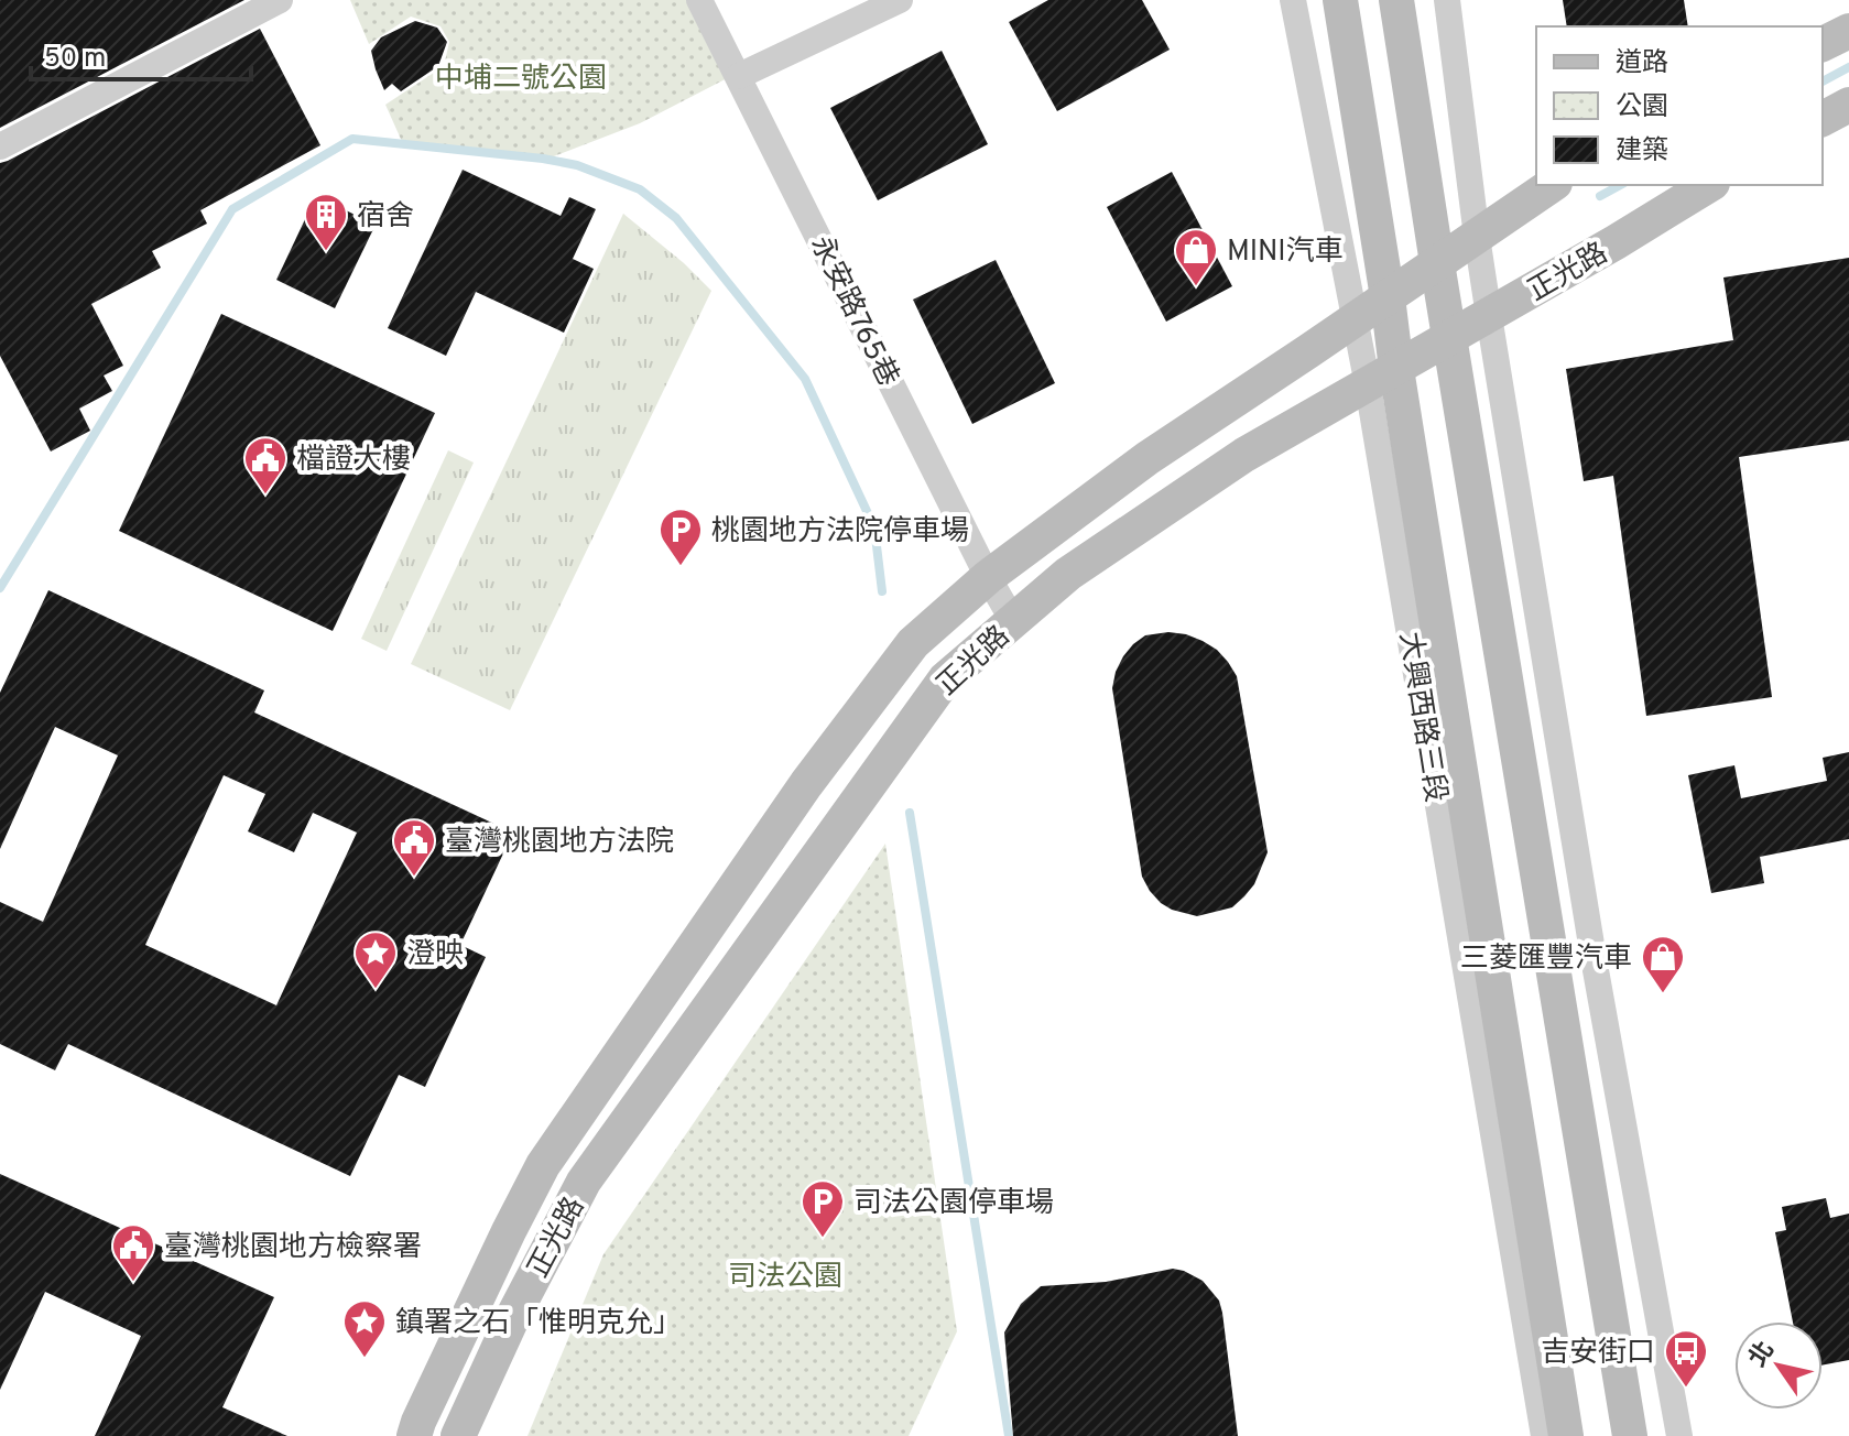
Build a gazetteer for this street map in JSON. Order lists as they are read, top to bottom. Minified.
{"streets":{"street":["正光路","永安路765巷","大興西路三段"]},"crossings":[["正光路","永安路765巷"],["正光路","大興西路三段"]],"parks":["中埔二號公園","司法公園"],"places":{"building":["宿舍"],"shop":["MINI汽車","三菱匯豐汽車"],"public building":["檔證大樓","臺灣桃園地方法院","臺灣桃園地方檢察署"],"parking":["桃園地方法院停車場","司法公園停車場"],"place":["澄映","鎮署之石「惟明克允」"],"bus stop":["吉安街口"]},"legend":["道路","公園","建築"],"scale_bar":"50 m","north":"top left"}
